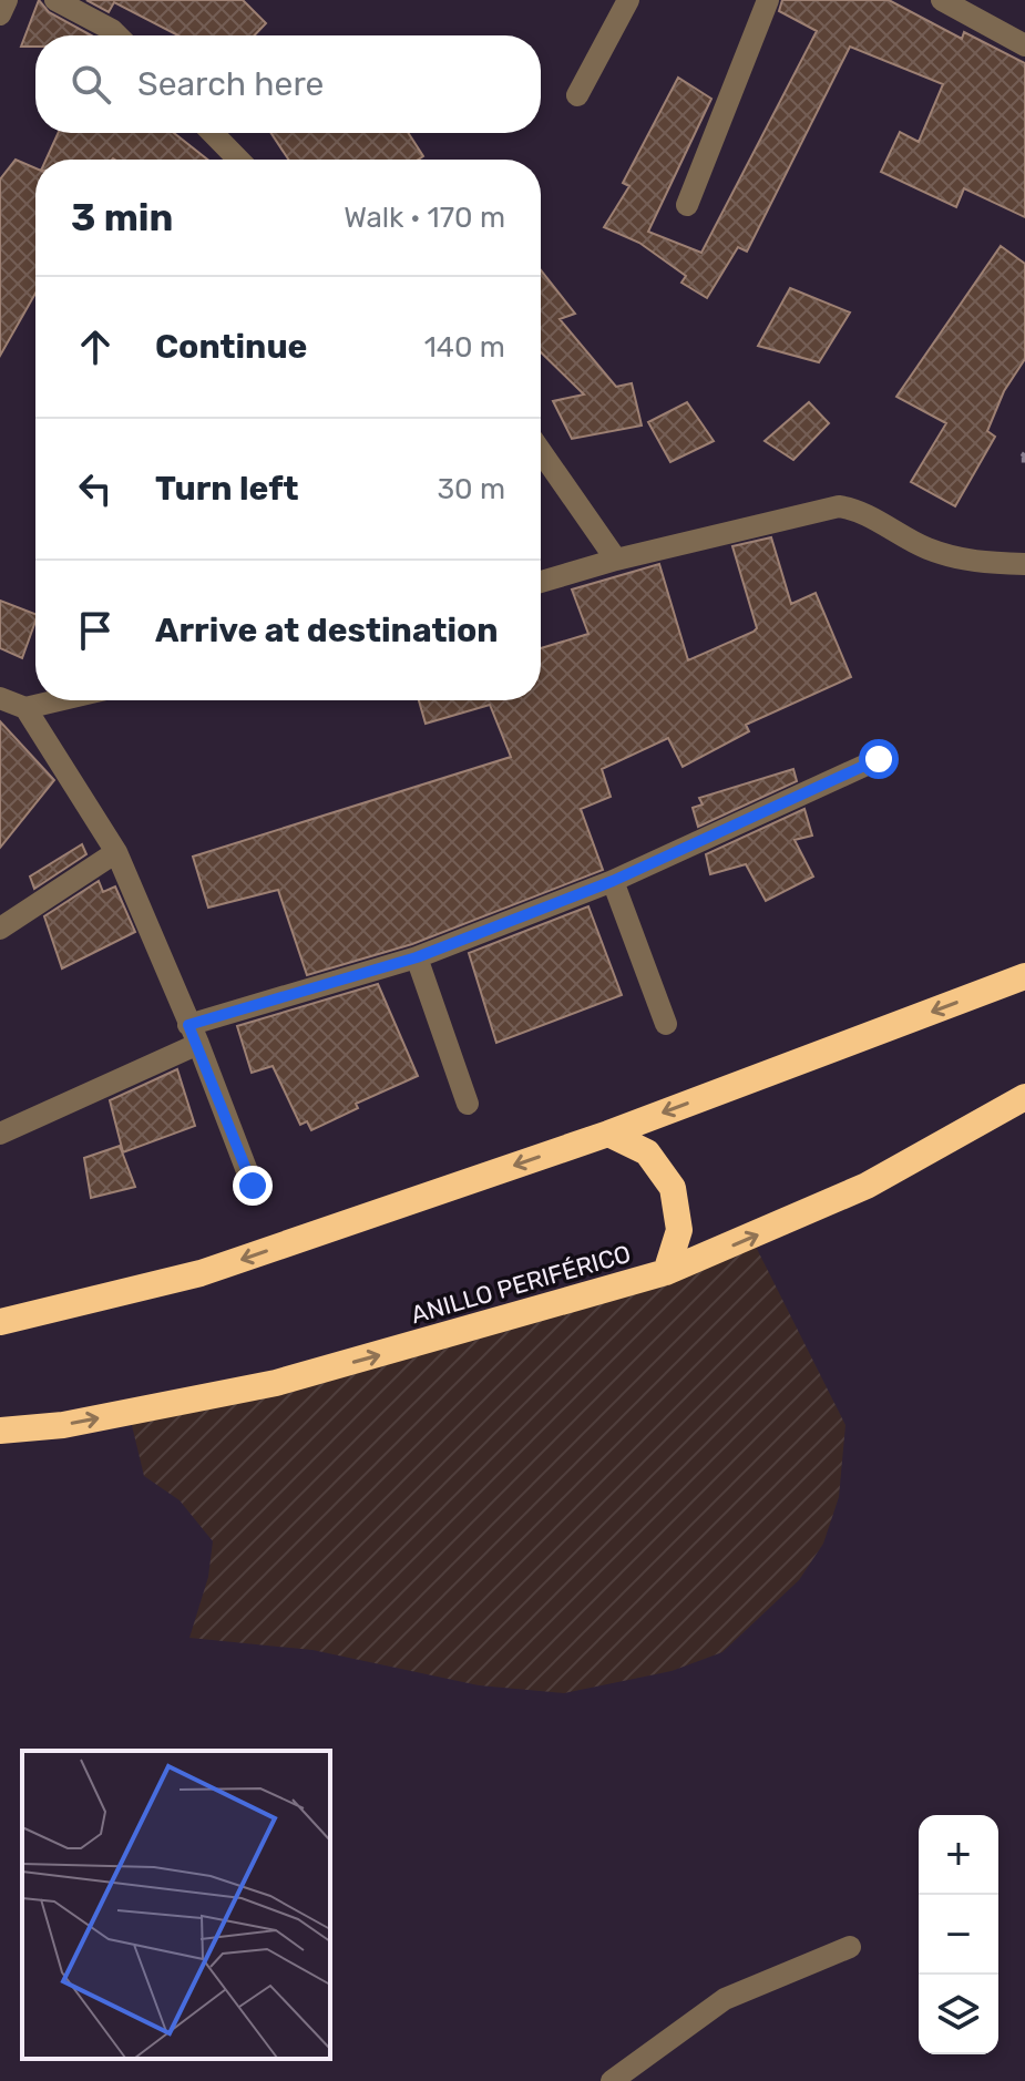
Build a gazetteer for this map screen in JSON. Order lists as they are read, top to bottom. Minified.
{"streets":{"highway":["ANILLO PERIFÉRICO"]},"page":{"search":"Search here","heading":["3 min","Walk · 170 m"],"list":[["Continue","140 m"],["Turn left","30 m"],"Arrive at destination"],"map_buttons":["+","−"]}}
